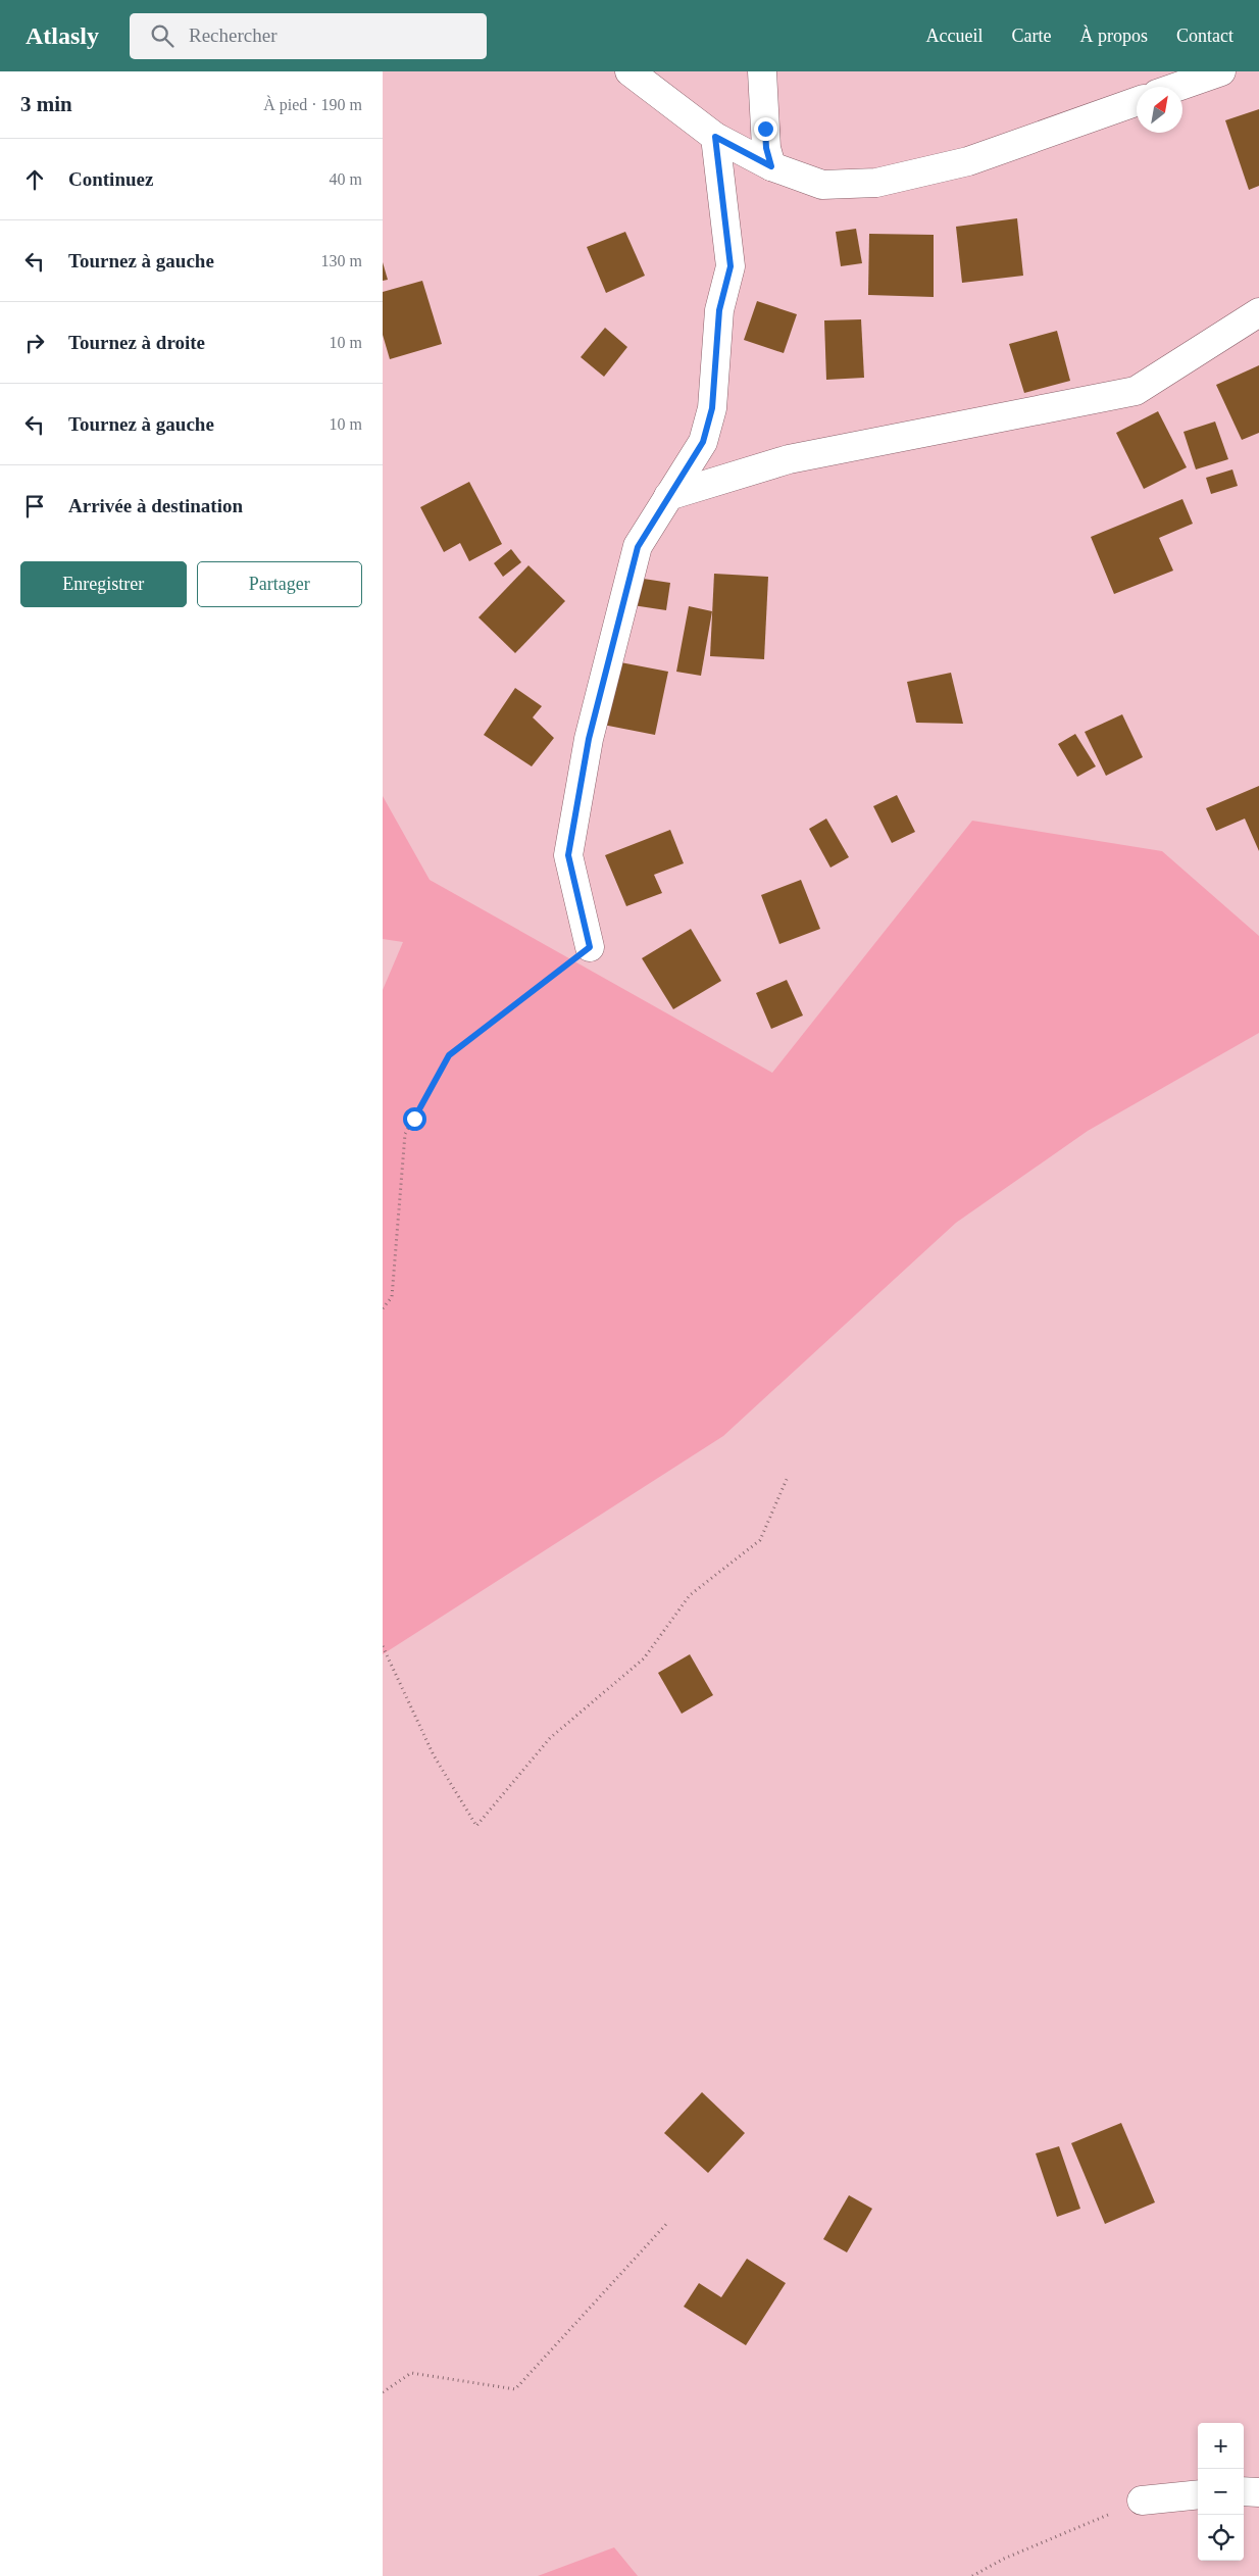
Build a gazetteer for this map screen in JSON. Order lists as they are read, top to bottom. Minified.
{"north":"top right","page":{"header":"Atlasly","search":"Rechercher","nav":["Accueil","Carte","À propos","Contact"],"heading":["3 min","À pied · 190 m"],"list":[["Continuez","40 m"],["Tournez à gauche","130 m"],["Tournez à droite","10 m"],["Tournez à gauche","10 m"],"Arrivée à destination"],"buttons":["Enregistrer","Partager"],"map_buttons":["+","−"]}}
